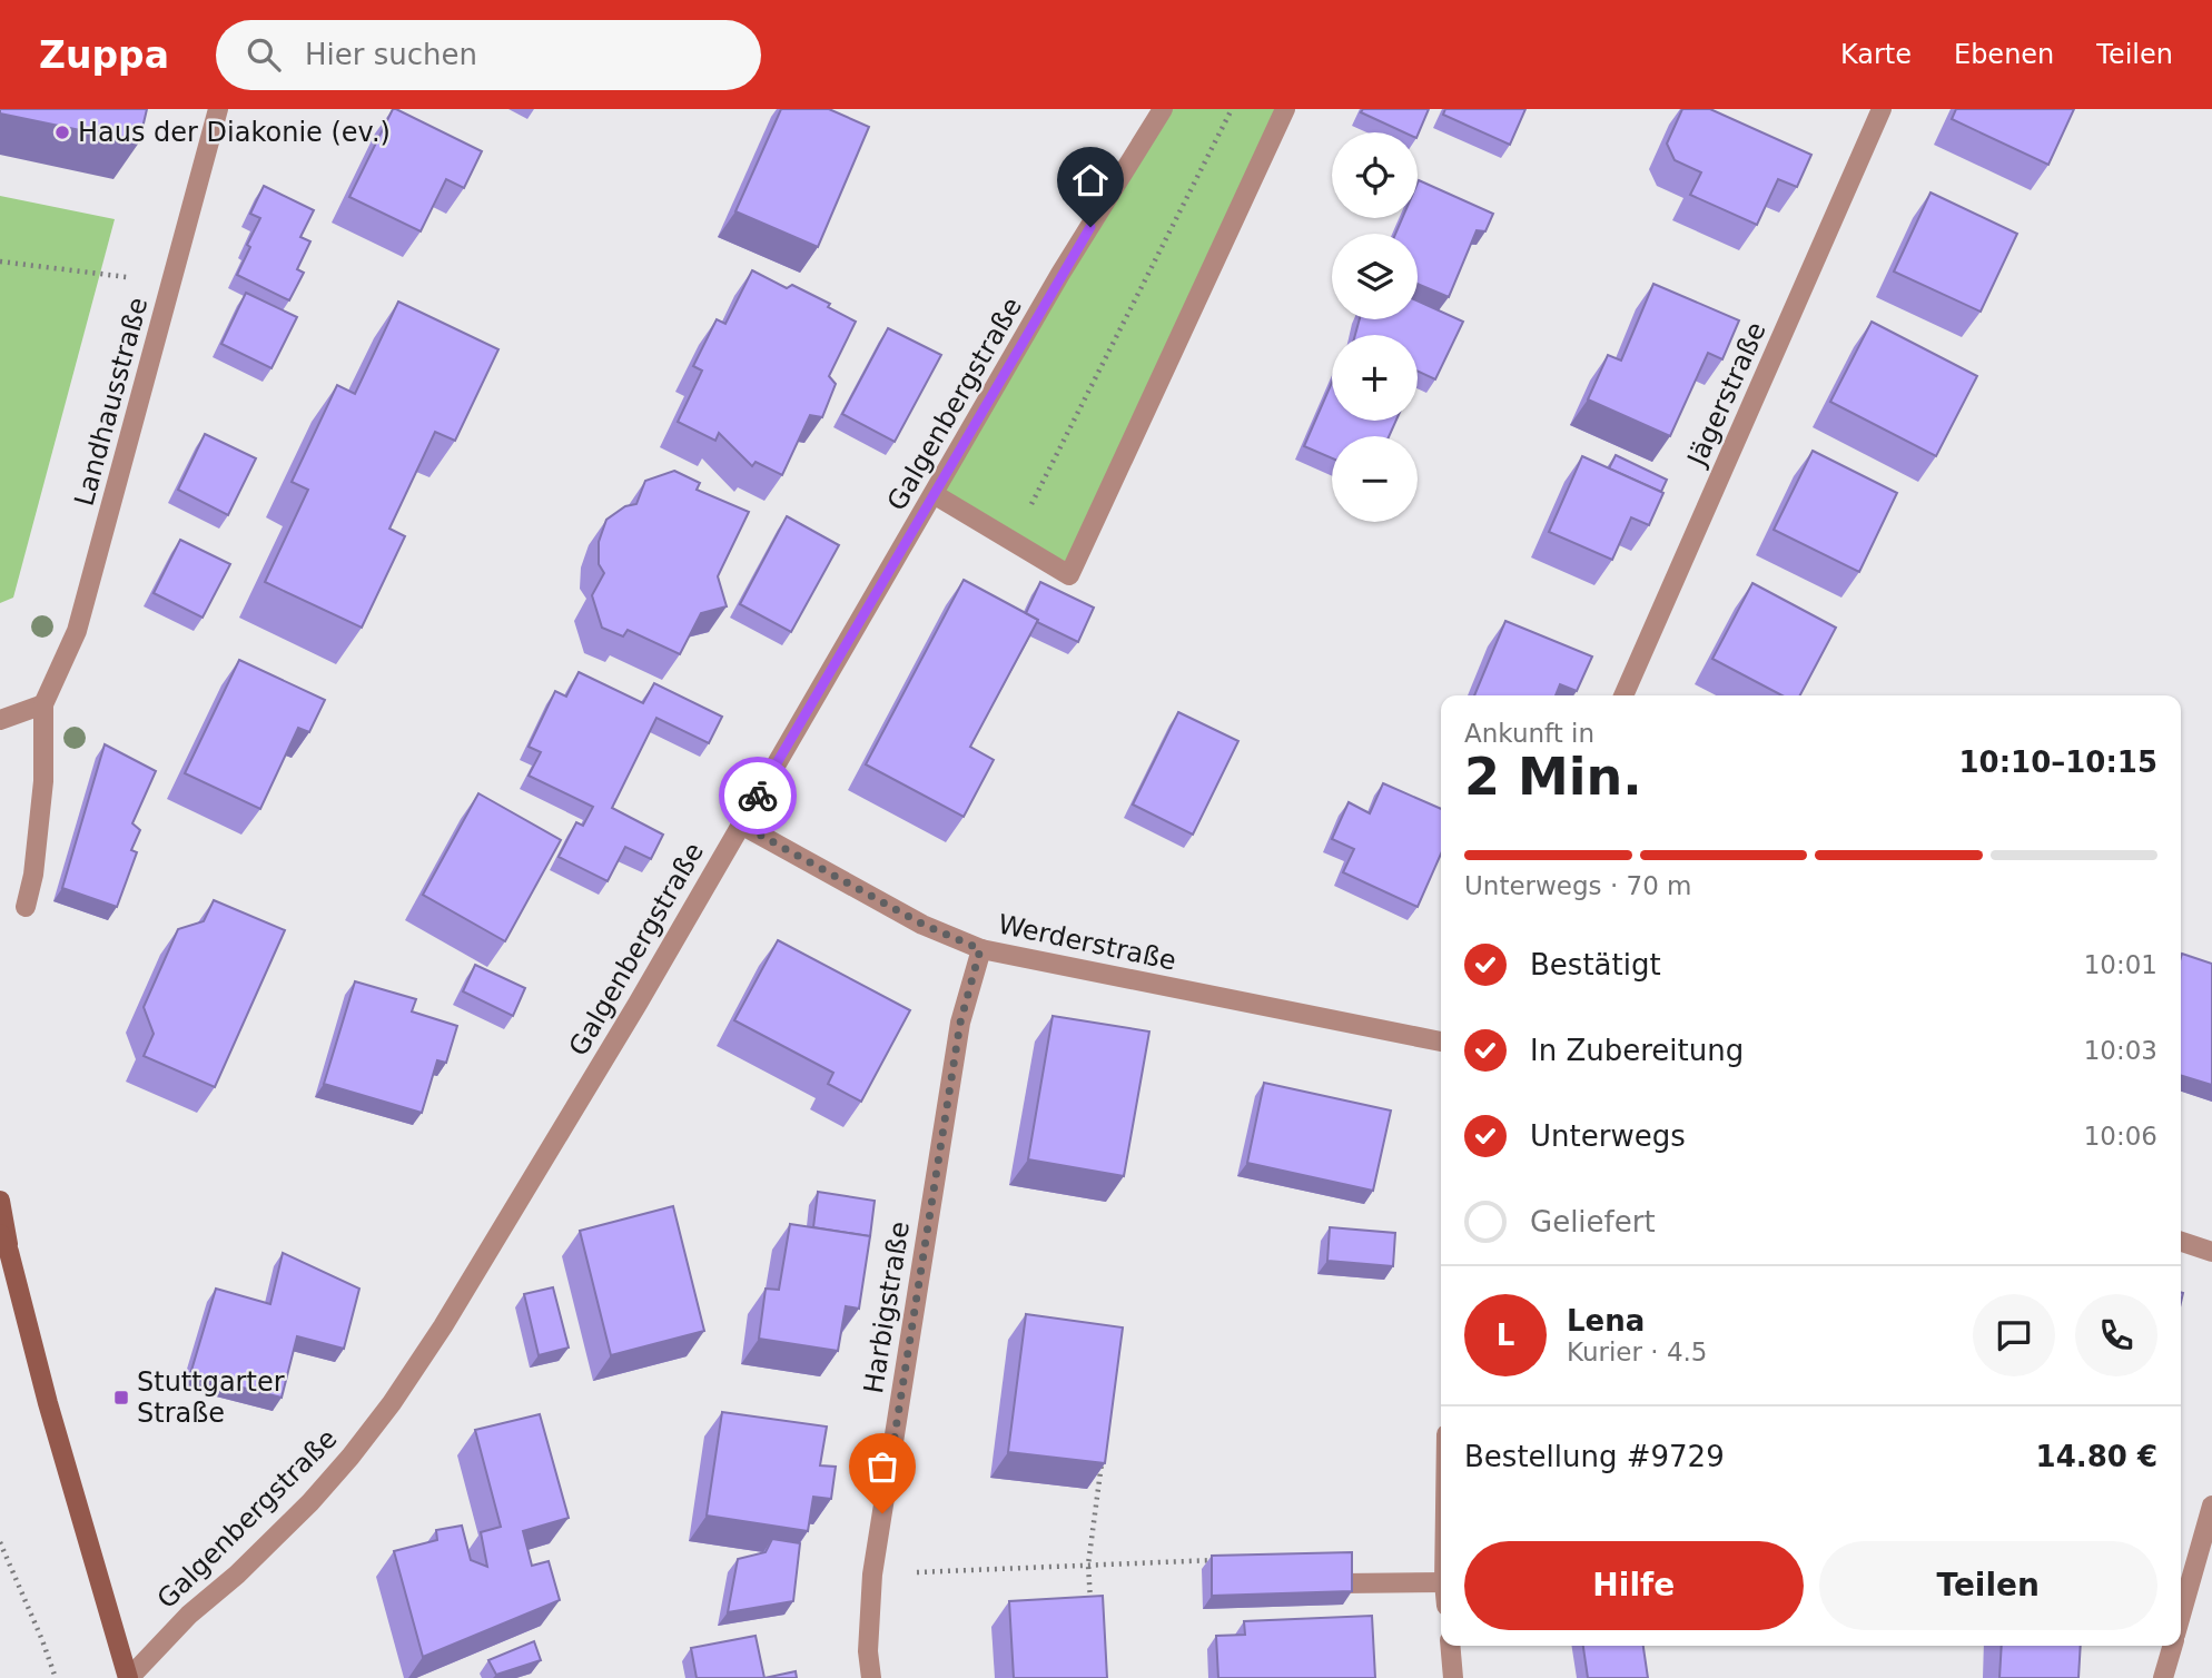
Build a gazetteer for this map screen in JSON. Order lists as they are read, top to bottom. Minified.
{"streets":{"street":["Jägerstraße","Landhausstraße","Galgenbergstraße","Werderstraße","Harbigstraße"]},"crossings":[["Galgenbergstraße","Werderstraße"],["Werderstraße","Harbigstraße"]],"places":{"other":["Haus der Diakonie (ev.)"],"transit":["Stuttgarter Straße"]},"page":{"header":"Zuppa","search":"Hier suchen","nav":["Karte","Ebenen","Teilen"],"map_buttons":["+","−"],"heading":["2 Min.","Ankunft in","10:10–10:15"],"panel":["Lena","Kurier · 4.5","Bestellung #9729","14.80 €"],"bar":"Unterwegs · 70 m","list":[["Bestätigt","10:01"],["In Zubereitung","10:03"],["Unterwegs","10:06"],"Geliefert"],"round":"L","buttons":["Hilfe","Teilen"]}}
